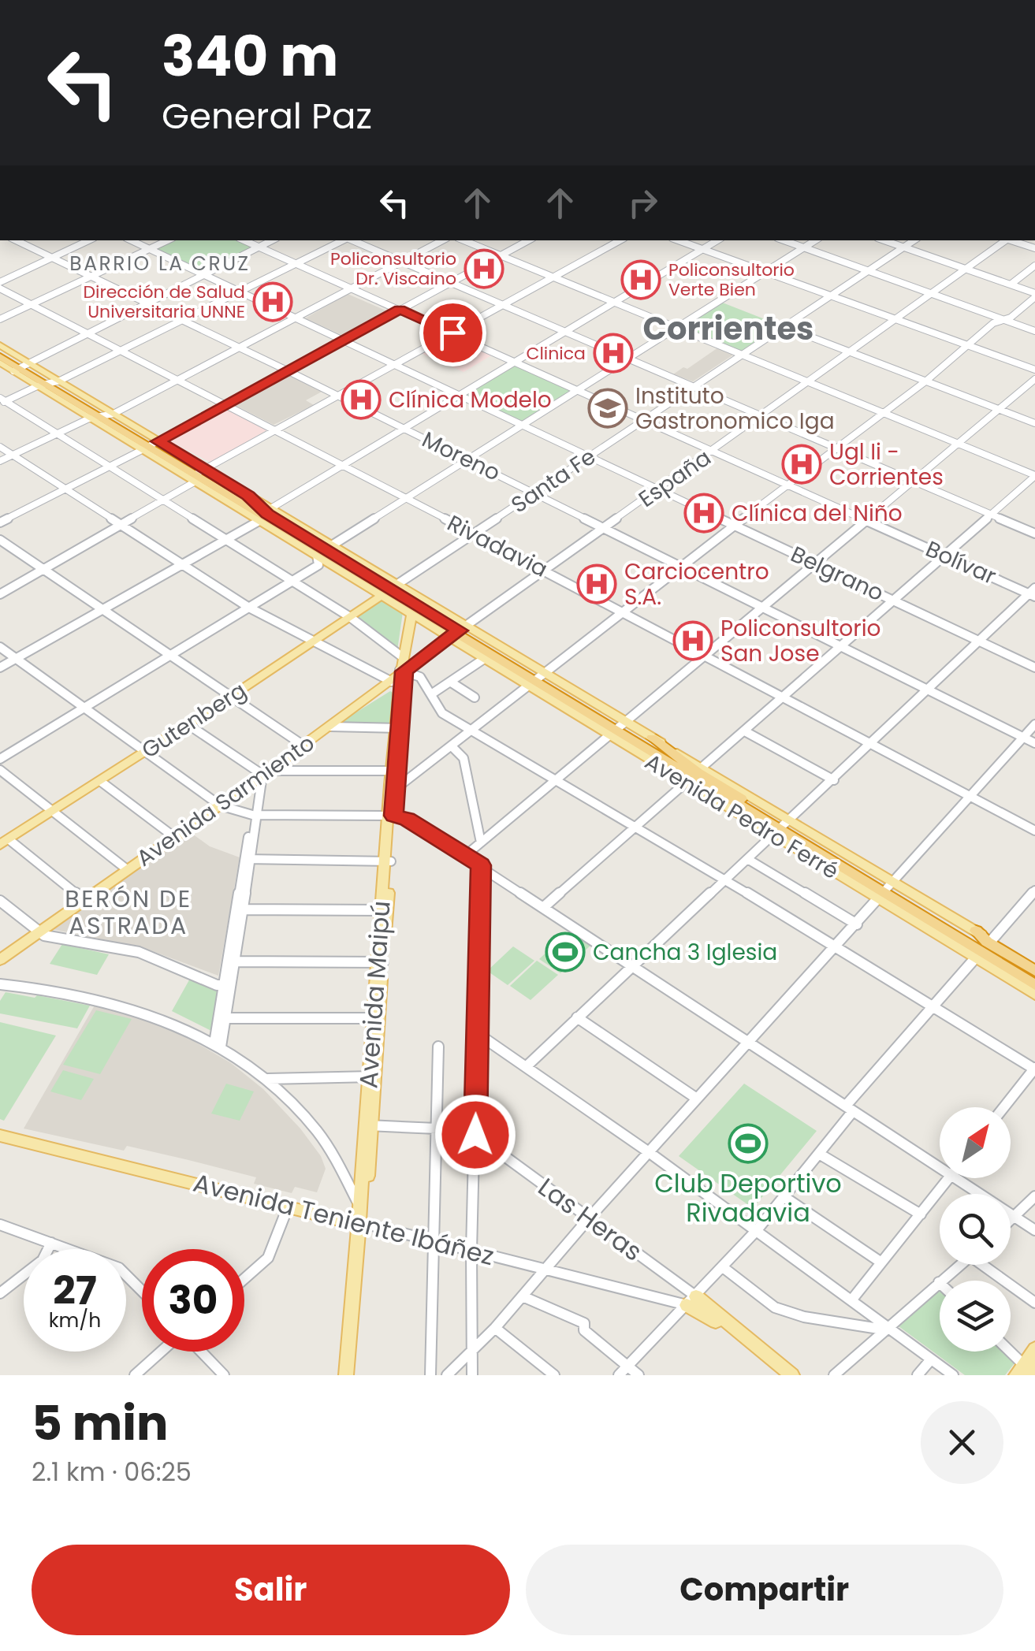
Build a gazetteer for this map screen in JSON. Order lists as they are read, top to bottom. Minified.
{"streets":{"highway":["Avenida Pedro Ferré"],"main road":["Gutenberg","Avenida Sarmiento","Avenida Maipú","Avenida Teniente Ibáñez","Las Heras"],"street":["Moreno","España","Santa Fe","Rivadavia","Bolívar","Belgrano"]},"crossings":[["Moreno","España"],["Moreno","Santa Fe"],["España","Rivadavia"],["España","Bolívar"],["España","Belgrano"],["España","Avenida Sarmiento"],["España","Avenida Pedro Ferré"],["Santa Fe","Rivadavia"],["Santa Fe","Bolívar"],["Santa Fe","Belgrano"],["Santa Fe","Gutenberg"],["Avenida Sarmiento","Avenida Pedro Ferré"],["Avenida Sarmiento","Avenida Maipú"],["Avenida Maipú","Avenida Teniente Ibáñez"],["Avenida Maipú","Las Heras"],["Avenida Teniente Ibáñez","Las Heras"]],"districts":["BARRIO LA CRUZ","Corrientes","BERÓN DE ASTRADA"],"places":{"hospital":["Policonsultorio Dr. Viscaino","Policonsultorio Verte Bien","Dirección de Salud Universitaria UNNE","Clinica","Clínica Modelo","Ugl Ii - Corrientes","Clínica del Niño","Carciocentro S.A.","Policonsultorio San Jose"],"school or university":["Instituto Gastronomico Iga"],"sports":["Cancha 3 Iglesia","Club Deportivo Rivadavia"]},"north":"top right","page":{"turn":["340 m","General Paz"],"speed":"27 km/h","limit":"30","heading":["5 min","2.1 km · 06:25"],"buttons":["Salir","Compartir"]}}
